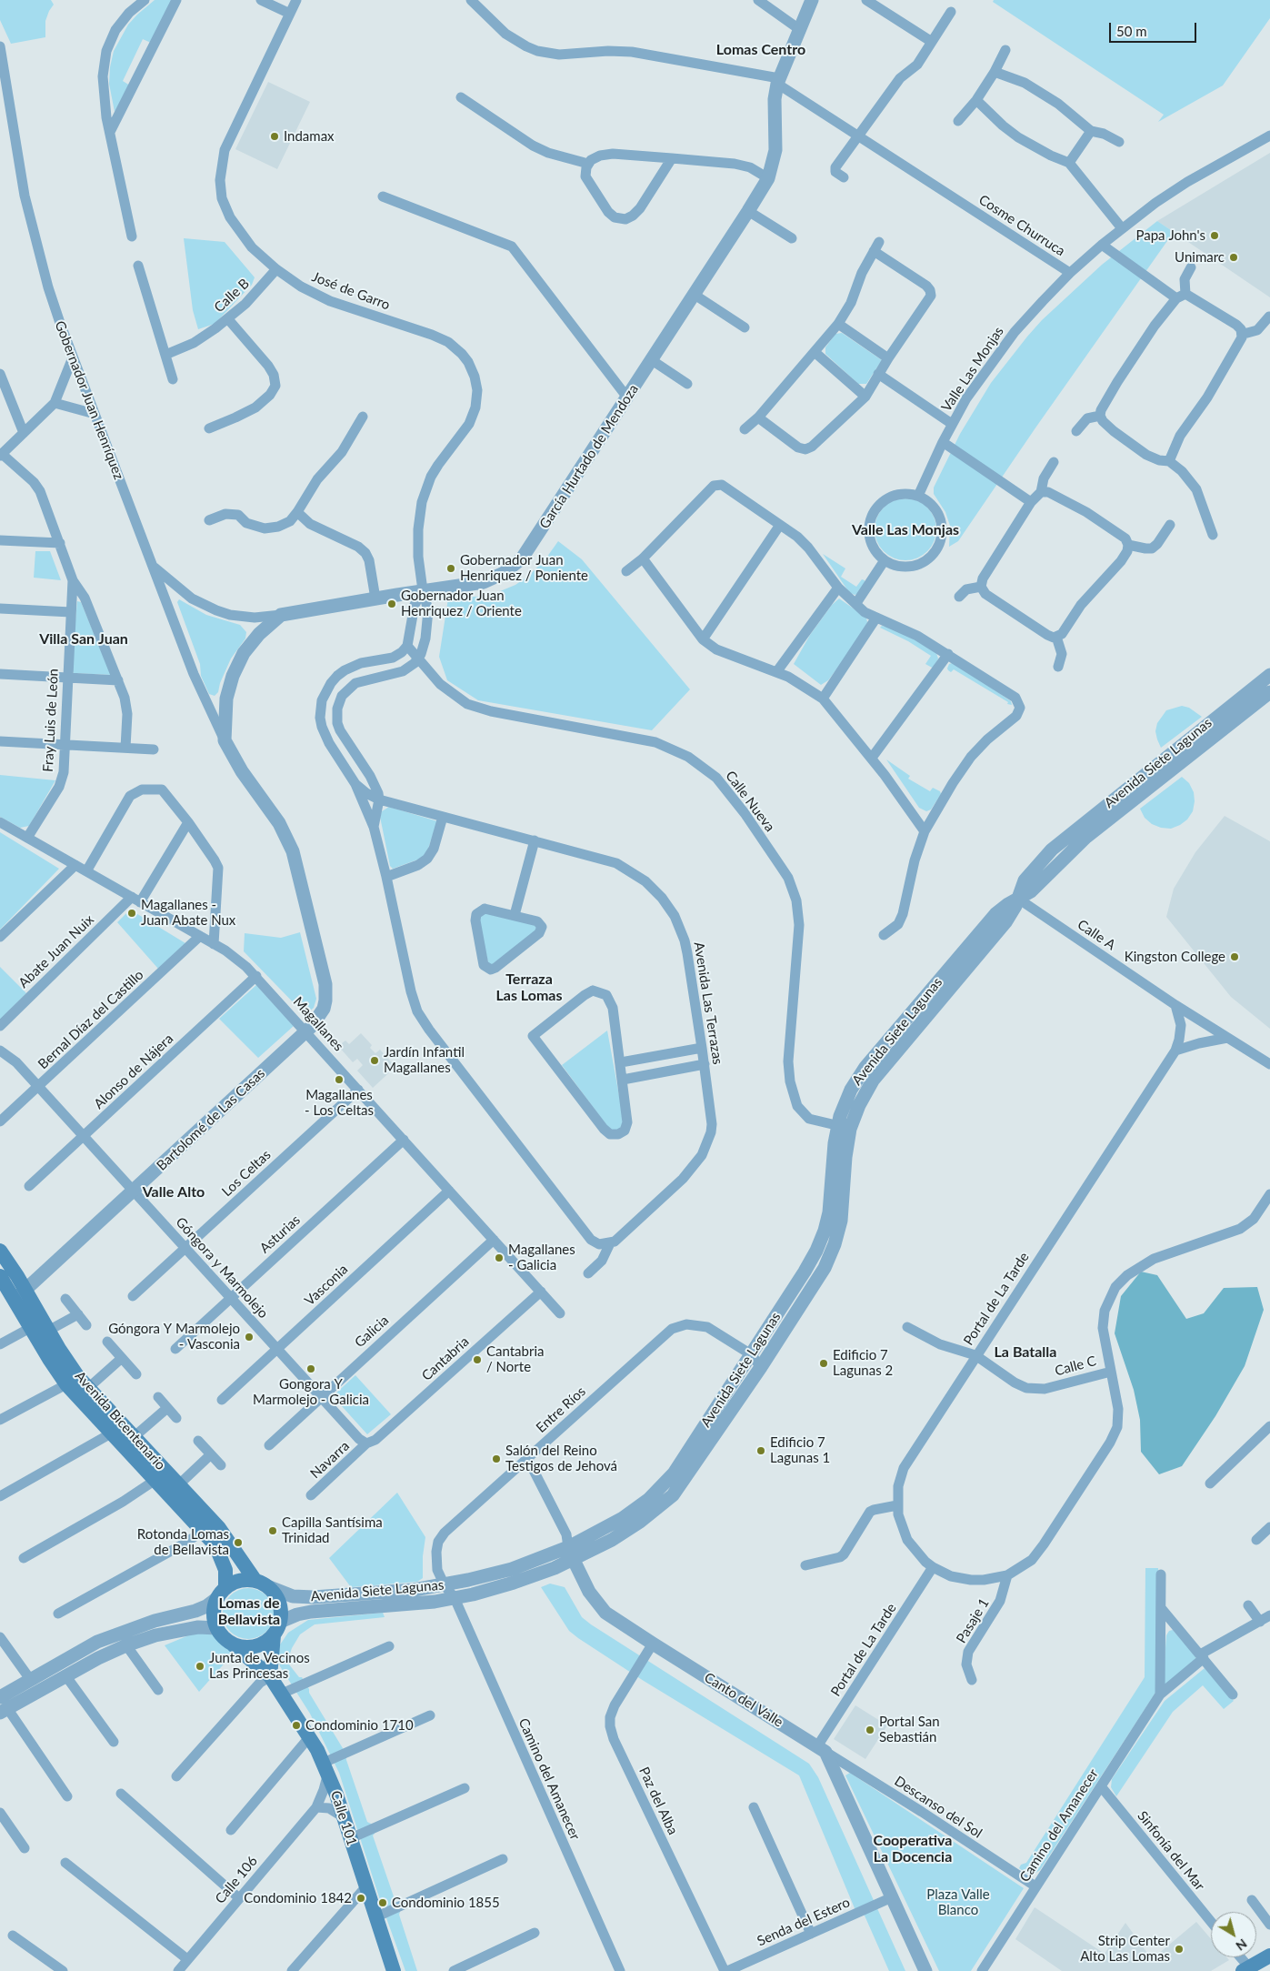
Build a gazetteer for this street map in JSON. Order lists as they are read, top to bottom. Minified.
{"streets":{"main road":["Avenida Bicentenario","Calle 101"],"street":["Cosme Churruca","José de Garro","Calle B","Valle Las Monjas","Gobernador Juan Henríquez","García Hurtado de Mendoza","Fray Luis de León","Avenida Siete Lagunas","Calle Nueva","Calle A","Abate Juan Nuix","Avenida Las Terrazas","Bernal Díaz del Castillo","Magallanes","Alonso de Nájera","Bartolomé de Las Casas","Los Celtas","Asturias","Góngora y Marmolejo","Vasconia","Portal de La Tarde","Galicia","Cantabria","Calle C","Entre Ríos","Navarra","Pasaje 1","Canto del Valle","Camino del Amanecer","Paz del Alba","Descanso del Sol","Sinfonía del Mar","Calle 106","Senda del Estero"]},"crossings":[["Cosme Churruca","Valle Las Monjas"],["Cosme Churruca","García Hurtado de Mendoza"],["José de Garro","Calle B"],["José de Garro","García Hurtado de Mendoza"],["Gobernador Juan Henríquez","García Hurtado de Mendoza"],["Gobernador Juan Henríquez","Magallanes"],["Gobernador Juan Henríquez","Bartolomé de Las Casas"],["Fray Luis de León","Magallanes"],["Avenida Siete Lagunas","Calle Nueva"],["Avenida Siete Lagunas","Calle A"],["Avenida Siete Lagunas","Entre Ríos"],["Avenida Siete Lagunas","Avenida Bicentenario"],["Avenida Siete Lagunas","Canto del Valle"],["Avenida Siete Lagunas","Camino del Amanecer"],["Avenida Siete Lagunas","Calle 101"],["Calle Nueva","Avenida Las Terrazas"],["Calle A","Portal de La Tarde"],["Abate Juan Nuix","Magallanes"],["Bernal Díaz del Castillo","Magallanes"],["Bernal Díaz del Castillo","Góngora y Marmolejo"],["Magallanes","Alonso de Nájera"],["Magallanes","Bartolomé de Las Casas"],["Magallanes","Los Celtas"],["Magallanes","Asturias"],["Magallanes","Vasconia"],["Magallanes","Galicia"],["Magallanes","Cantabria"],["Alonso de Nájera","Góngora y Marmolejo"],["Bartolomé de Las Casas","Góngora y Marmolejo"],["Bartolomé de Las Casas","Avenida Bicentenario"],["Los Celtas","Góngora y Marmolejo"],["Asturias","Góngora y Marmolejo"],["Góngora y Marmolejo","Vasconia"],["Góngora y Marmolejo","Galicia"],["Góngora y Marmolejo","Cantabria"],["Góngora y Marmolejo","Navarra"],["Portal de La Tarde","Calle C"],["Portal de La Tarde","Pasaje 1"],["Portal de La Tarde","Canto del Valle"],["Portal de La Tarde","Descanso del Sol"],["Cantabria","Navarra"],["Entre Ríos","Canto del Valle"],["Entre Ríos","Camino del Amanecer"],["Avenida Bicentenario","Calle 101"],["Canto del Valle","Paz del Alba"],["Canto del Valle","Descanso del Sol"],["Camino del Amanecer","Descanso del Sol"],["Camino del Amanecer","Sinfonía del Mar"],["Paz del Alba","Senda del Estero"],["Calle 101","Calle 106"]],"districts":["Lomas Centro","Valle Las Monjas","Villa San Juan","Terraza Las Lomas","Valle Alto","La Batalla","Lomas de Bellavista","Cooperativa La Docencia"],"parks":["Plaza Valle Blanco"],"places":["Indamax","Papa John's","Unimarc","Gobernador Juan Henriquez / Poniente","Gobernador Juan Henriquez / Oriente","Magallanes - Juan Abate Nux","Kingston College","Jardín Infantil Magallanes","Magallanes - Los Celtas","Magallanes - Galicia","Góngora Y Marmolejo - Vasconia","Cantabria / Norte","Edificio 7 Lagunas 2","Gongora Y Marmolejo - Galicia","Edificio 7 Lagunas 1","Salón del Reino Testigos de Jehová","Capilla Santísima Trinidad","Rotonda Lomas de Bellavista","Junta de Vecinos Las Princesas","Condominio 1710","Portal San Sebastián","Condominio 1842","Condominio 1855","Strip Center Alto Las Lomas"],"scale_bar":"50 m","north":"bottom right"}
